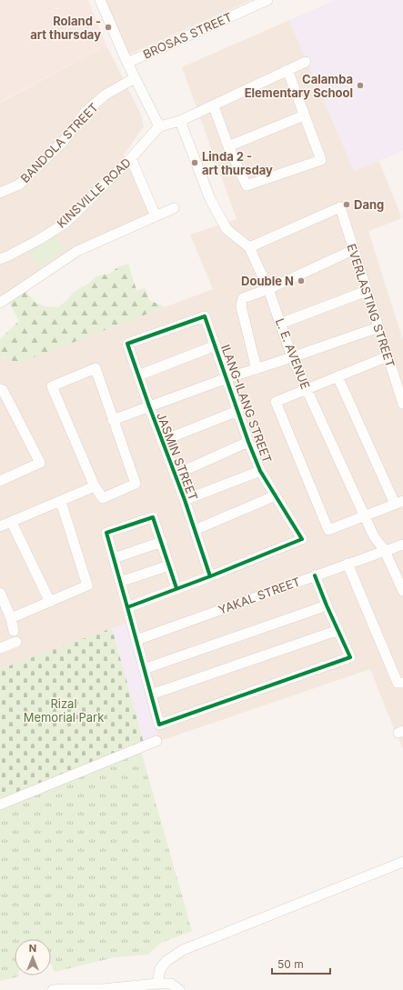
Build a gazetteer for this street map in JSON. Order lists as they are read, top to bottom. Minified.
{"streets":{"street":["BROSAS STREET","BANDOLA STREET","KINSVILLE ROAD","EVERLASTING STREET","L. E. AVENUE","ILANG-ILANG STREET","JASMIN STREET","YAKAL STREET"]},"crossings":[["EVERLASTING STREET","L. E. AVENUE"],["L. E. AVENUE","YAKAL STREET"],["ILANG-ILANG STREET","JASMIN STREET"]],"parks":["Rizal Memorial Park"],"places":["Roland - art thursday","Calamba Elementary School","Linda 2 - art thursday","Dang","Double N"],"scale_bar":"50 m","north":"top"}
